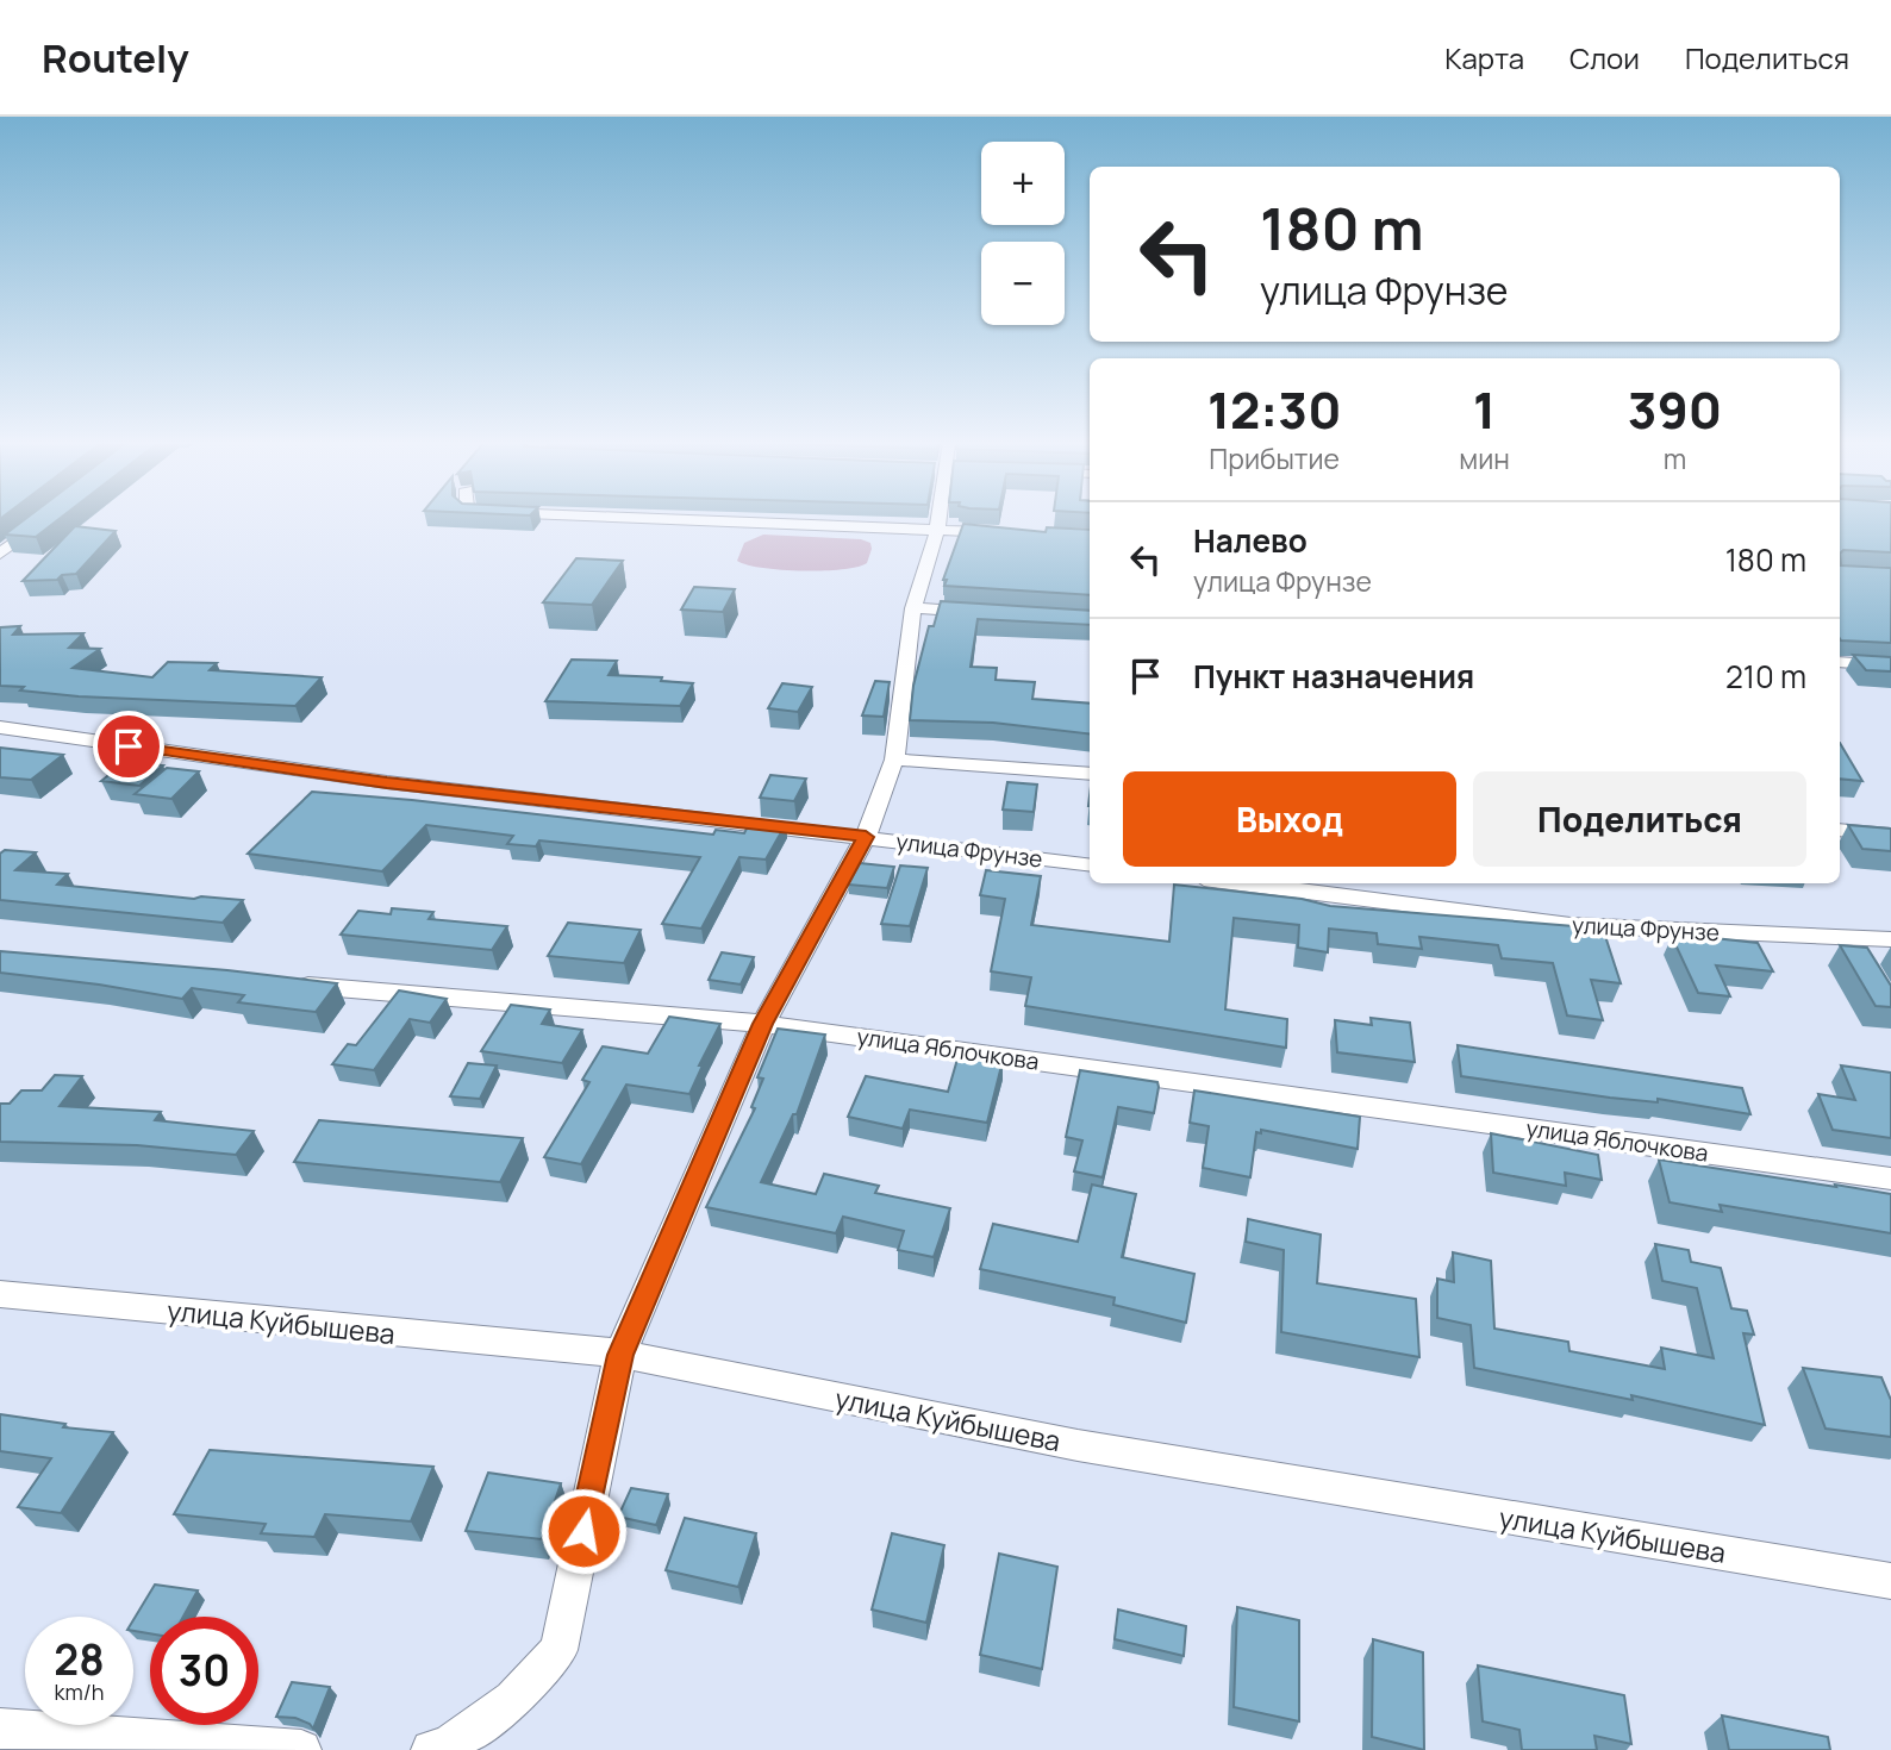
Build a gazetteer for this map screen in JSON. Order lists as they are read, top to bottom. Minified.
{"streets":{"street":["улица Фрунзе","улица Яблочкова","улица Куйбышева"]},"page":{"header":"Routely","nav":["Карта","Слои","Поделиться"],"map_buttons":["+","−"],"turn":["180 m","улица Фрунзе"],"eta":["12:30","Прибытие","1","мин","390","m"],"list":[{"name":"Налево","note":"улица Фрунзе","value":"180 m"},{"name":"Пункт назначения","value":"210 m"}],"buttons":["Выход","Поделиться"],"speed":"28 km/h","limit":"30"}}
